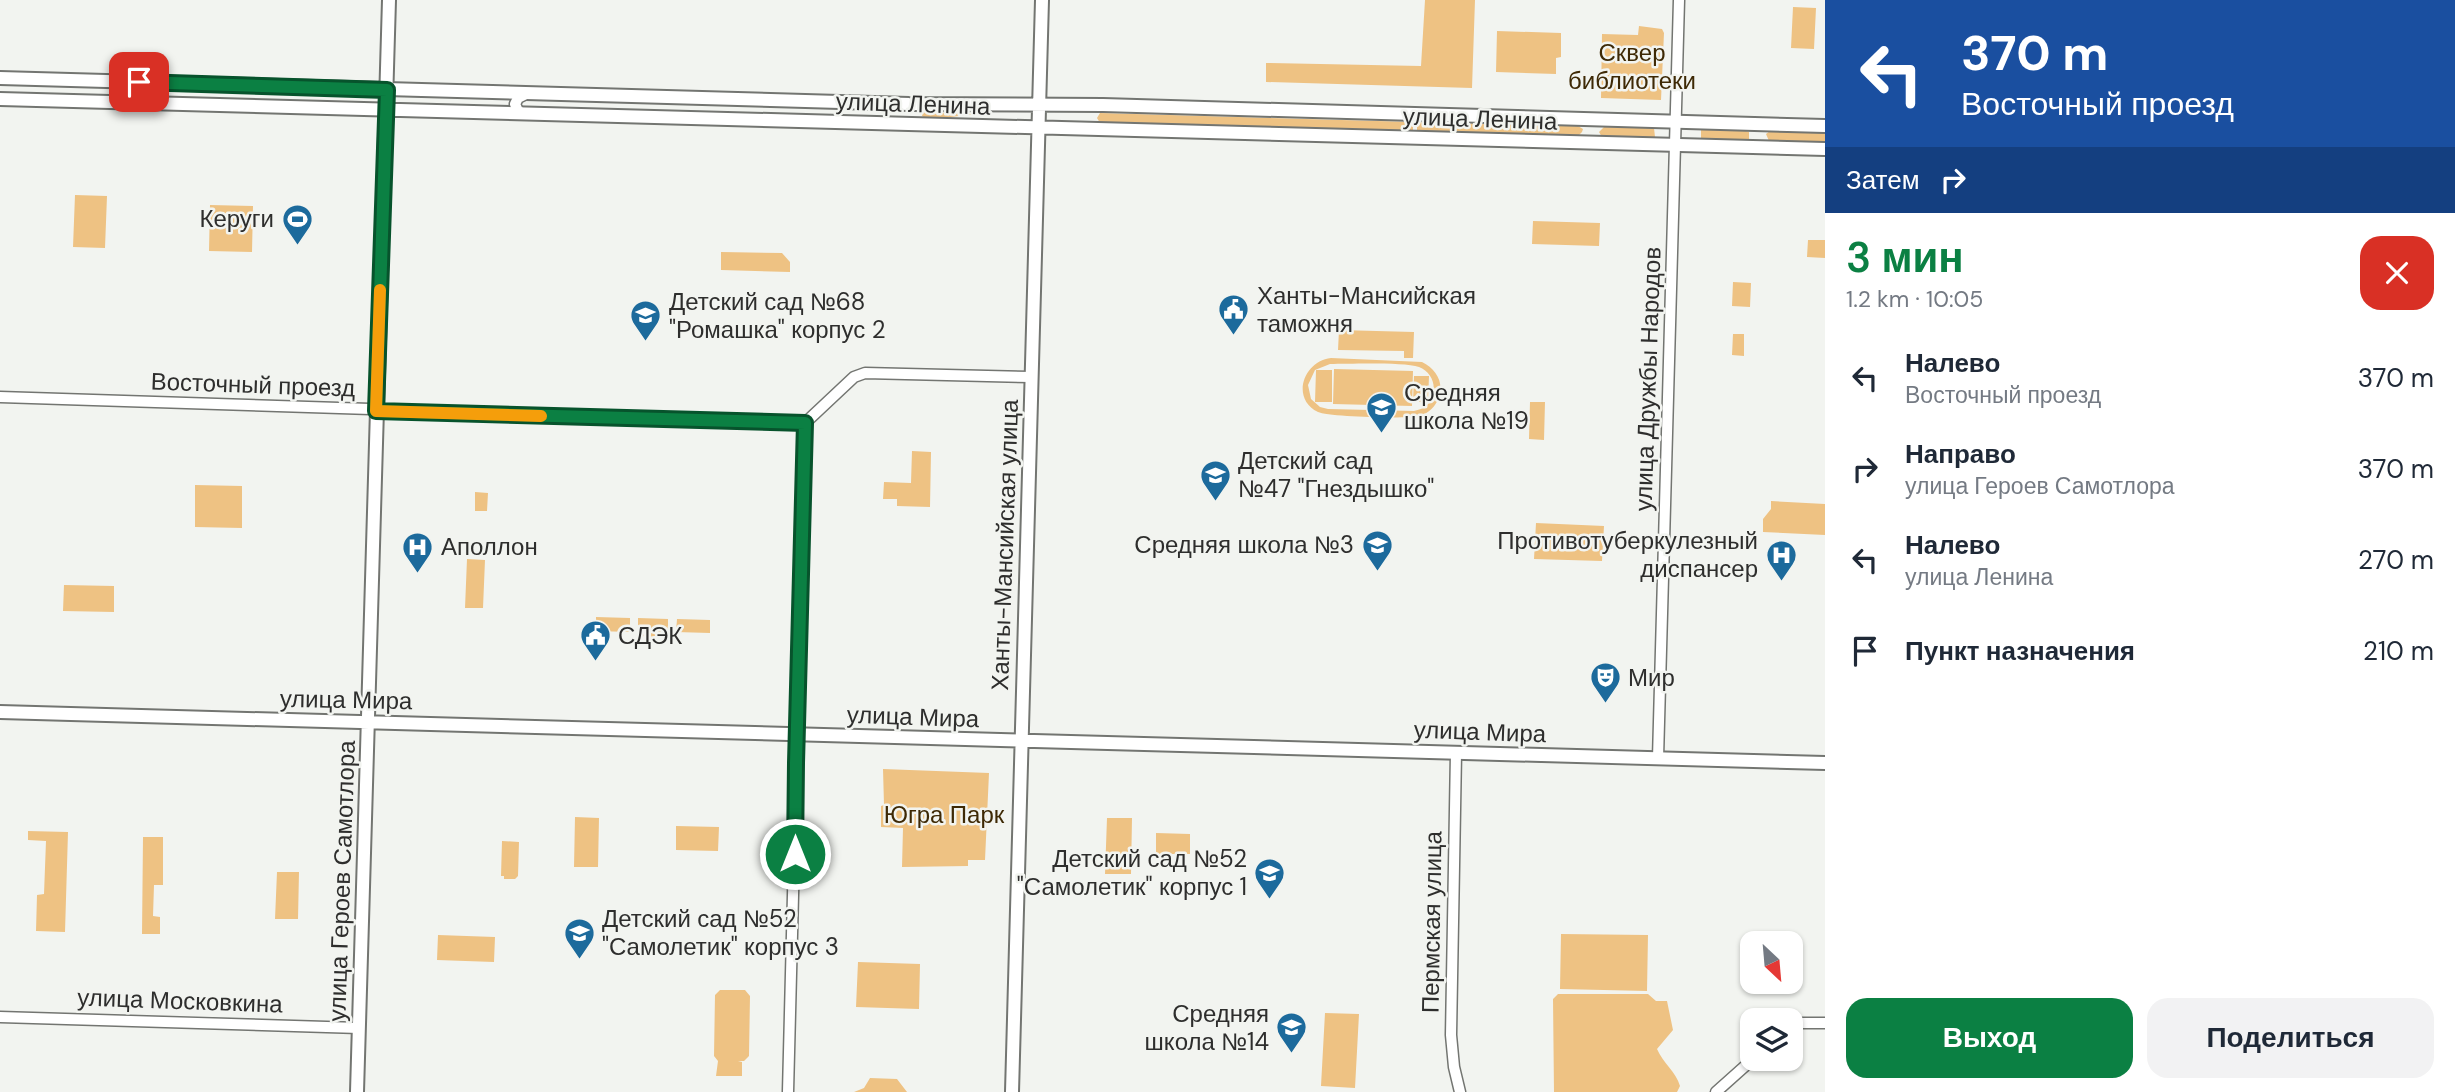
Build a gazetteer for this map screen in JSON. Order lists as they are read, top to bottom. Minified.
{"streets":{"main road":["улица Ленина","Ханты-Мансийская улица","улица Мира","улица Героев Самотлора"],"street":["улица Дружбы Народов","Восточный проезд","Пермская улица","улица Московкина"]},"crossings":[["улица Ленина","улица Дружбы Народов"],["улица Ленина","Ханты-Мансийская улица"],["улица Ленина","улица Героев Самотлора"],["улица Дружбы Народов","улица Мира"],["Восточный проезд","улица Героев Самотлора"],["Ханты-Мансийская улица","улица Мира"],["улица Мира","улица Героев Самотлора"],["улица Мира","Пермская улица"],["улица Героев Самотлора","улица Московкина"]],"parks":["Сквер библиотеки","Югра Парк"],"places":{"sports":["Керуги"],"public building":["Ханты-Мансийская таможня","СДЭК"],"school or university":["Детский сад №68 \"Ромашка\" корпус 2","Средняя школа №19","Детский сад №47 \"Гнездышко\"","Средняя школа №3","Детский сад №52 \"Самолетик\" корпус 1","Детский сад №52 \"Самолетик\" корпус 3","Средняя школа №14"],"hospital":["Аполлон","Противотуберкулезный диспансер"],"theatre":["Мир"]},"north":"bottom right","page":{"turn":["370 m","Восточный проезд"],"then":"Затем","heading":["3 мин","1.2 km · 10:05"],"list":[{"name":"Налево","note":"Восточный проезд","value":"370 m"},{"name":"Направо","note":"улица Героев Самотлора","value":"370 m"},{"name":"Налево","note":"улица Ленина","value":"270 m"},{"name":"Пункт назначения","value":"210 m"}],"buttons":["Выход","Поделиться"]}}
